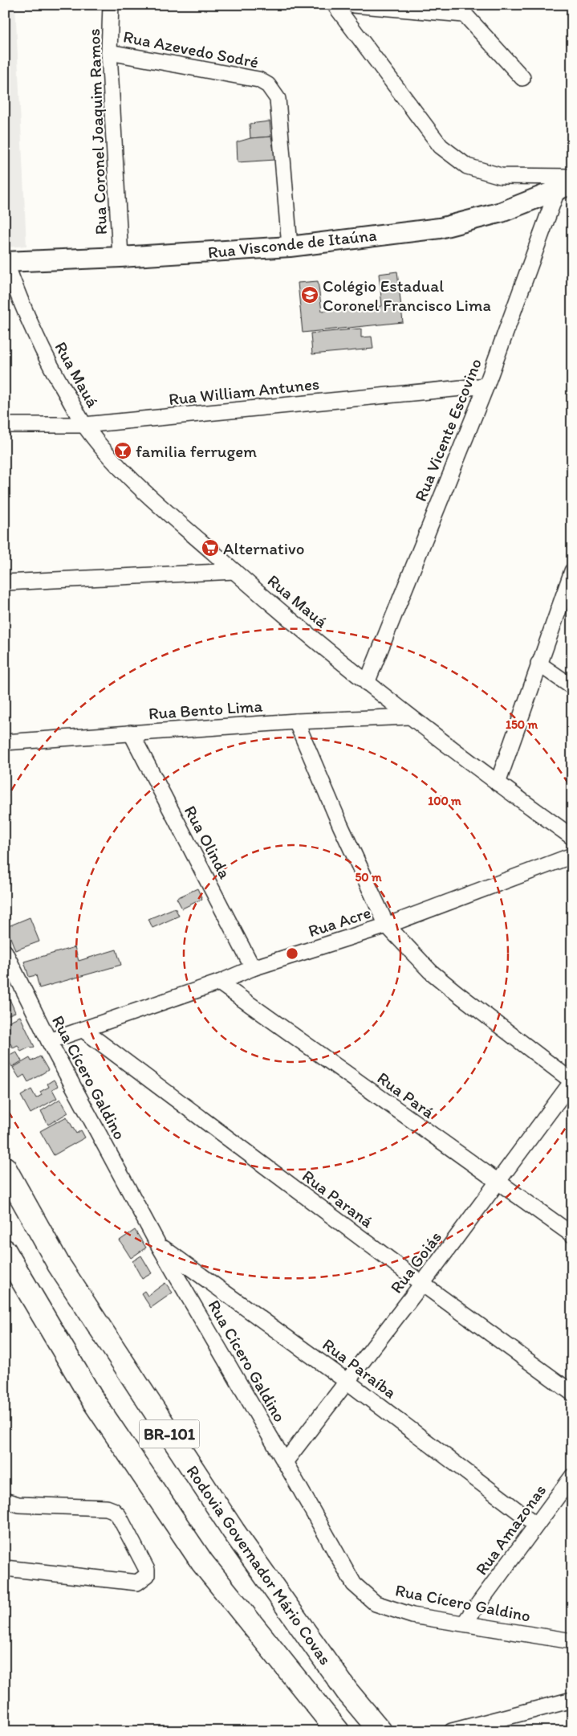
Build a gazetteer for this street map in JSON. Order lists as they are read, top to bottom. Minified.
{"streets":{"highway":["BR-101","Rodovia Governador Mário Covas"],"main road":["Rua Visconde de Itaúna"],"street":["Rua Azevedo Sodré","Rua Coronel Joaquim Ramos","Rua Mauá","Rua William Antunes","Rua Vicente Escovino","Rua Bento Lima","Rua Olinda","Rua Acre","Rua Cícero Galdino","Rua Pará","Rua Paraná","Rua Goiás","Rua Paraíba","Rua Amazonas"]},"crossings":[["Rua Azevedo Sodré","Rua Coronel Joaquim Ramos"],["Rua Azevedo Sodré","Rua Visconde de Itaúna"],["Rua Coronel Joaquim Ramos","Rua Visconde de Itaúna"],["Rua Visconde de Itaúna","Rua Mauá"],["Rua Visconde de Itaúna","Rua Vicente Escovino"],["Rua Mauá","Rua William Antunes"],["Rua Mauá","Rua Vicente Escovino"],["Rua Mauá","Rua Bento Lima"],["Rua William Antunes","Rua Vicente Escovino"],["Rua Bento Lima","Rua Olinda"],["Rua Olinda","Rua Acre"],["Rua Acre","Rua Cícero Galdino"],["Rua Acre","Rua Pará"],["Rua Acre","Rua Paraná"],["Rua Cícero Galdino","Rua Goiás"],["Rua Cícero Galdino","Rua Paraíba"],["Rua Cícero Galdino","Rua Amazonas"],["Rua Pará","Rua Goiás"],["Rua Paraná","Rua Goiás"],["Rua Goiás","Rua Paraíba"],["Rua Paraíba","Rua Amazonas"]],"places":{"school or university":["Colégio Estadual Coronel Francisco Lima"],"bar":["familia ferrugem"],"supermarket":["Alternativo"]},"rings":["150 m","100 m","50 m"]}
